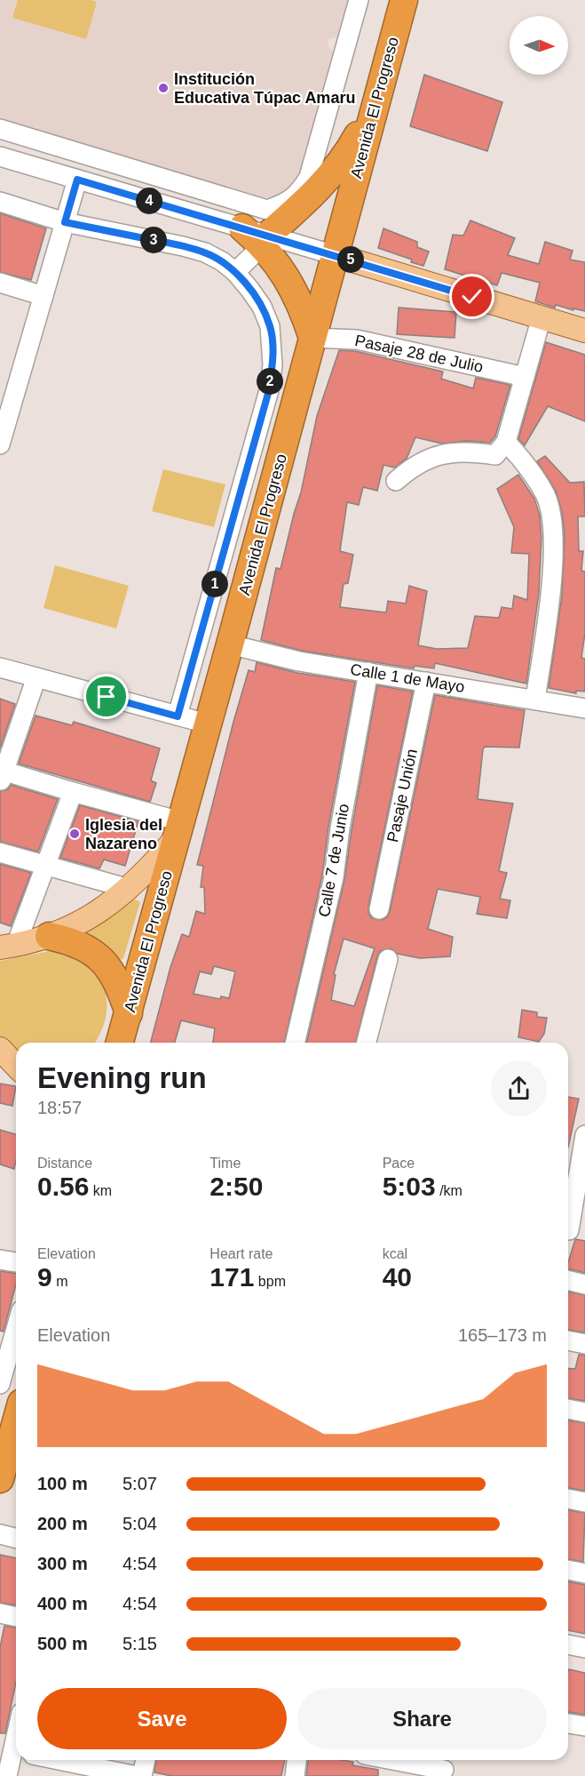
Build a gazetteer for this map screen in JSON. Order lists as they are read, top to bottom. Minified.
{"streets":{"highway":["Avenida El Progreso"],"street":["Pasaje 28 de Julio","Calle 1 de Mayo","Pasaje Unión","Calle 7 de Junio"]},"crossings":[["Avenida El Progreso","Pasaje 28 de Julio"],["Avenida El Progreso","Calle 1 de Mayo"],["Calle 1 de Mayo","Pasaje Unión"],["Calle 1 de Mayo","Calle 7 de Junio"]],"places":["Institución Educativa Túpac Amaru","Iglesia del Nazareno"],"north":"right","page":{"pins":["4","3","5","2","1"],"heading":["Evening run","18:57"],"stats":[["Distance","0.56 km"],["Time","2:50"],["Pace","5:03 /km"],["Elevation","9 m"],["Heart rate","171 bpm"],["kcal","40"]],"chart":["Elevation","165–173 m"],"list":[{"name":"100 m","note":"5:07"},{"name":"200 m","note":"5:04"},{"name":"300 m","note":"4:54"},{"name":"400 m","note":"4:54"},{"name":"500 m","note":"5:15"}],"buttons":["Save","Share"]}}
